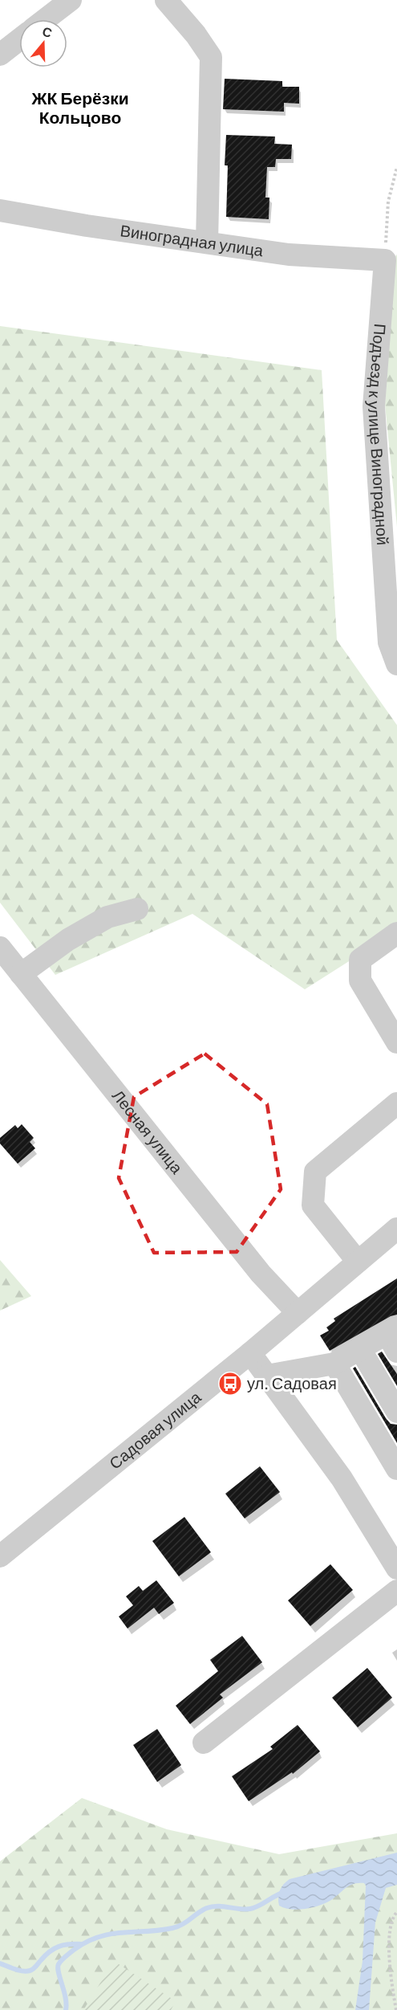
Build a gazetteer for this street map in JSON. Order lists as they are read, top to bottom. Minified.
{"streets":{"street":["Виноградная улица","Подъезд к улице Виноградной","Лесная улица","Садовая улица"]},"crossings":[["Виноградная улица","Подъезд к улице Виноградной"],["Лесная улица","Садовая улица"]],"districts":["ЖК Берёзки Кольцово"],"places":{"bus stop":["ул. Садовая"]},"north":"top"}
